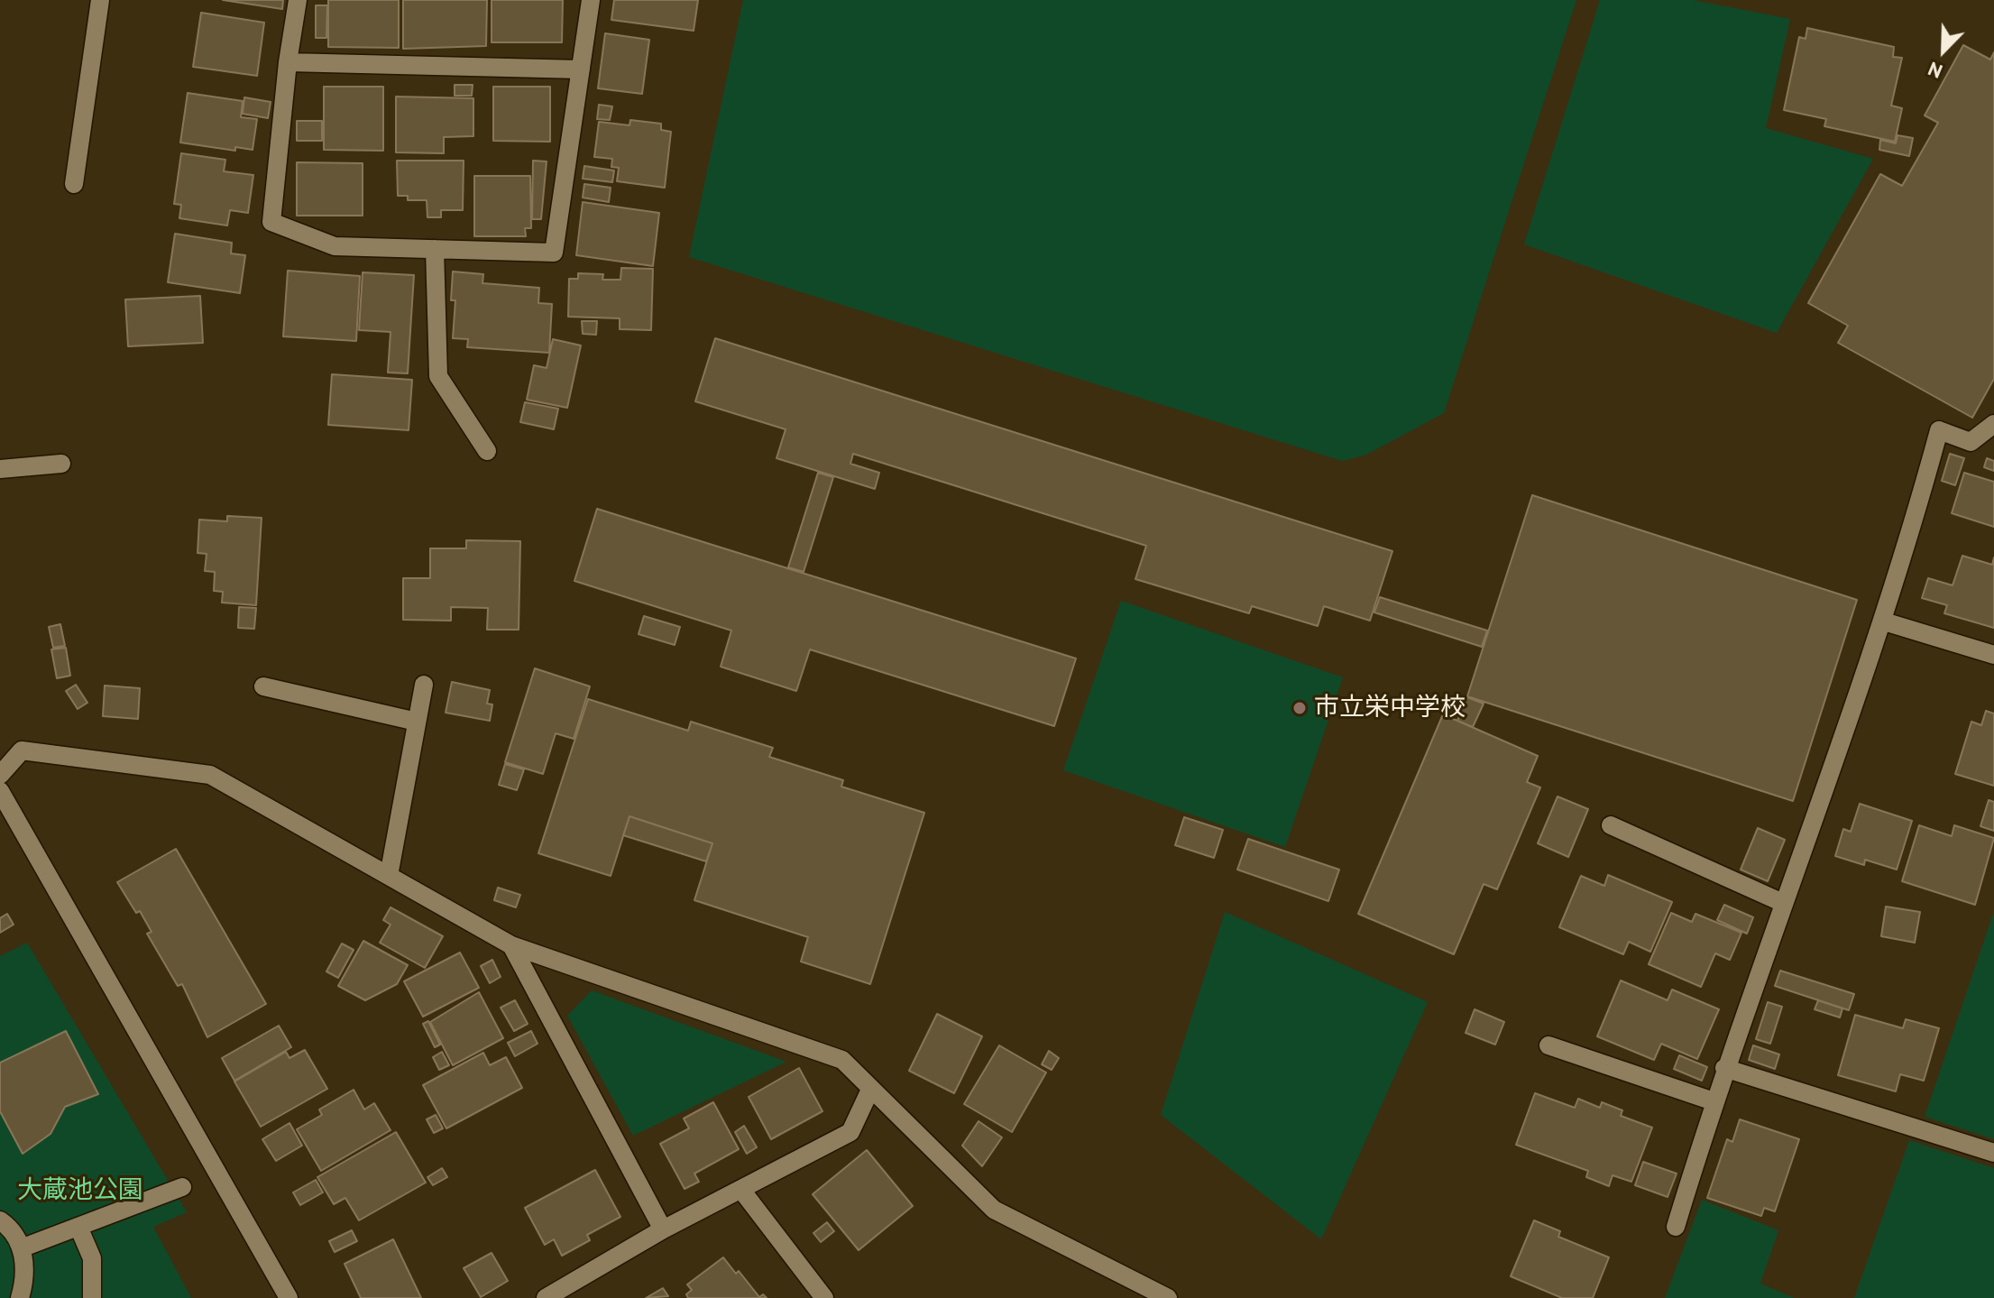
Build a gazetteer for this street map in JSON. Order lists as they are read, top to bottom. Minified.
{"parks":["大蔵池公園"],"places":["市立栄中学校"],"north":"bottom left"}
